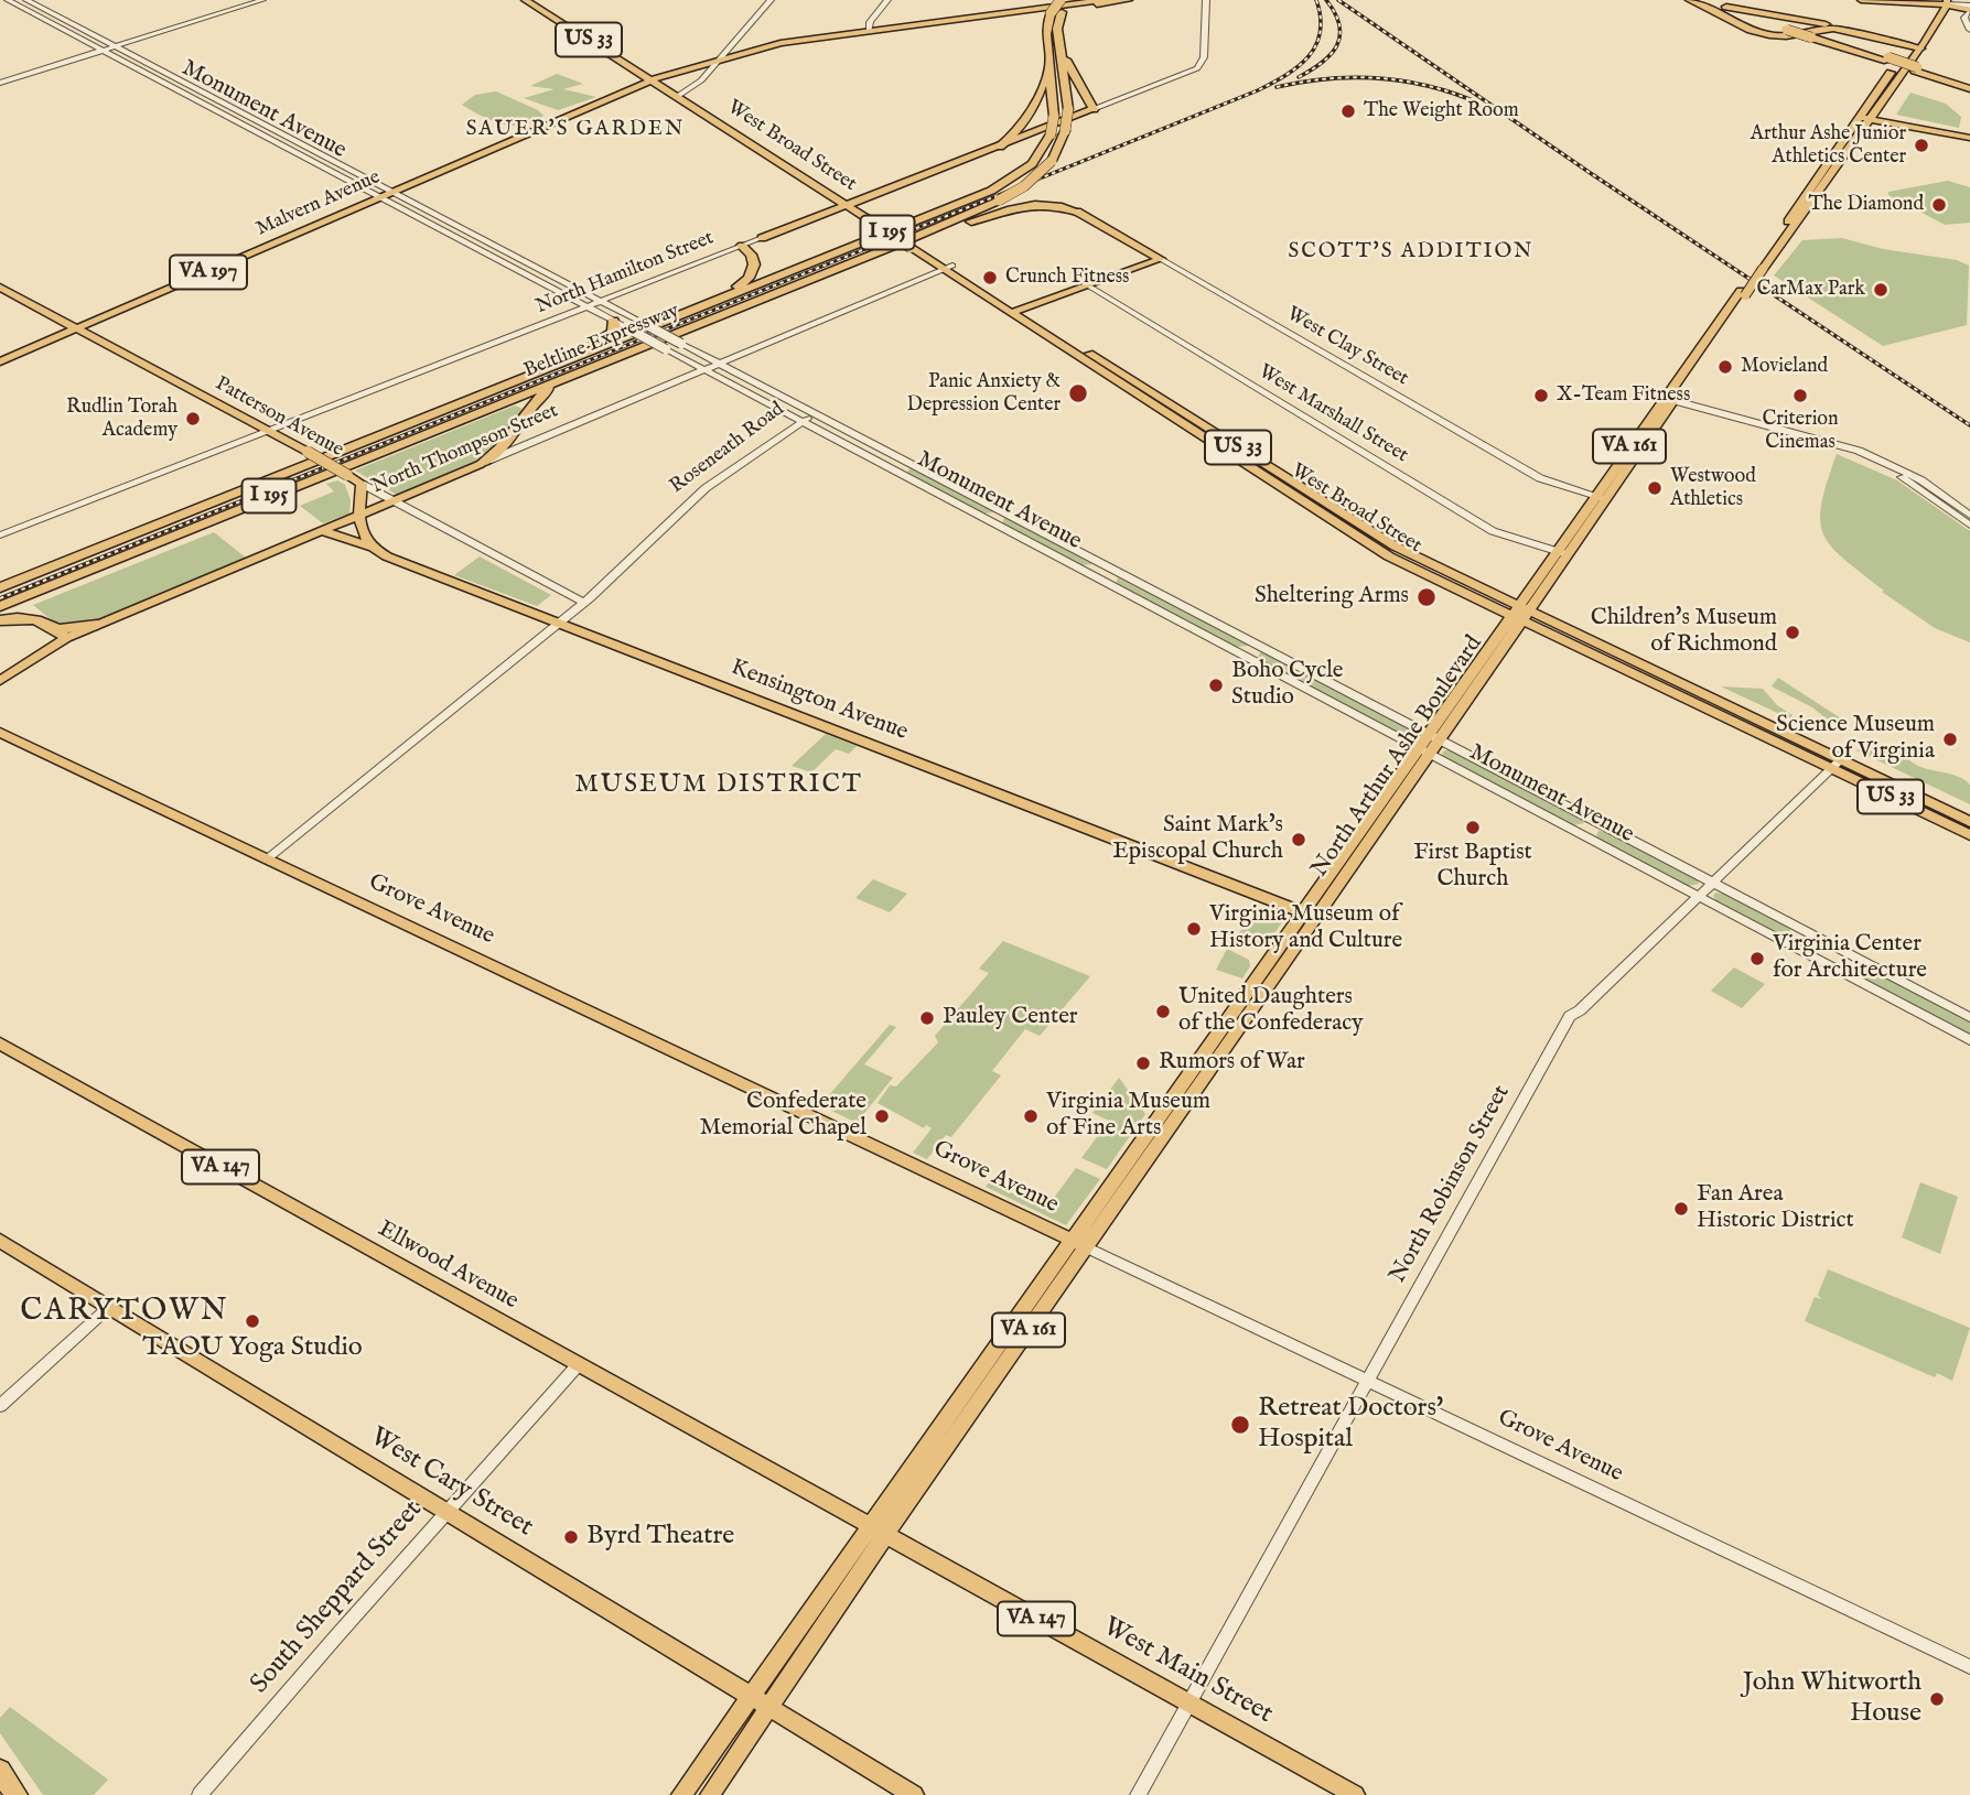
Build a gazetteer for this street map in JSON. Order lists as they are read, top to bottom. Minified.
{"streets":{"highway":["I 195","Beltline Expressway"],"main road":["US 33","West Broad Street","Malvern Avenue","VA 197","North Hamilton Street","West Clay Street","Patterson Avenue","VA 161","North Thompson Street","Kensington Avenue","North Arthur Ashe Boulevard","Grove Avenue","VA 147","Ellwood Avenue","West Cary Street","West Main Street"],"street":["Monument Avenue","West Marshall Street","Roseneath Road","North Robinson Street","South Sheppard Street"]},"crossings":[["Monument Avenue","Malvern Avenue"],["Monument Avenue","North Hamilton Street"],["Monument Avenue","Roseneath Road"],["Monument Avenue","North Thompson Street"],["Monument Avenue","North Arthur Ashe Boulevard"],["Monument Avenue","North Robinson Street"],["West Broad Street","Malvern Avenue"],["West Broad Street","VA 197"],["West Broad Street","North Hamilton Street"],["West Broad Street","Beltline Expressway"],["West Broad Street","North Thompson Street"],["West Broad Street","North Arthur Ashe Boulevard"],["West Broad Street","North Robinson Street"],["Malvern Avenue","VA 197"],["Malvern Avenue","Patterson Avenue"],["North Hamilton Street","Patterson Avenue"],["West Clay Street","North Arthur Ashe Boulevard"],["West Marshall Street","North Arthur Ashe Boulevard"],["Patterson Avenue","Roseneath Road"],["Patterson Avenue","North Thompson Street"],["VA 161","North Arthur Ashe Boulevard"],["VA 161","Ellwood Avenue"],["VA 161","West Cary Street"],["VA 161","West Main Street"],["Roseneath Road","Kensington Avenue"],["Roseneath Road","Grove Avenue"],["Kensington Avenue","North Arthur Ashe Boulevard"],["North Arthur Ashe Boulevard","Grove Avenue"],["North Arthur Ashe Boulevard","Ellwood Avenue"],["North Arthur Ashe Boulevard","West Main Street"],["Grove Avenue","North Robinson Street"],["North Robinson Street","West Main Street"],["Ellwood Avenue","South Sheppard Street"],["Ellwood Avenue","West Main Street"],["West Cary Street","South Sheppard Street"]],"districts":["SAUER'S GARDEN","SCOTT'S ADDITION","MUSEUM DISTRICT","CARYTOWN"],"places":["The Weight Room","Arthur Ashe Junior Athletics Center","The Diamond","Crunch Fitness","CarMax Park","Movieland","Panic Anxiety & Depression Center","X-Team Fitness","Criterion Cinemas","Rudlin Torah Academy","Westwood Athletics","Sheltering Arms","Children's Museum of Richmond","Boho Cycle Studio","Science Museum of Virginia","First Baptist Church","Saint Mark's Episcopal Church","Virginia Museum of History and Culture","Virginia Center for Architecture","United Daughters of the Confederacy","Pauley Center","Rumors of War","Confederate Memorial Chapel","Virginia Museum of Fine Arts","Fan Area Historic District","TAOU Yoga Studio","Retreat Doctors' Hospital","Byrd Theatre","John Whitworth House"]}
